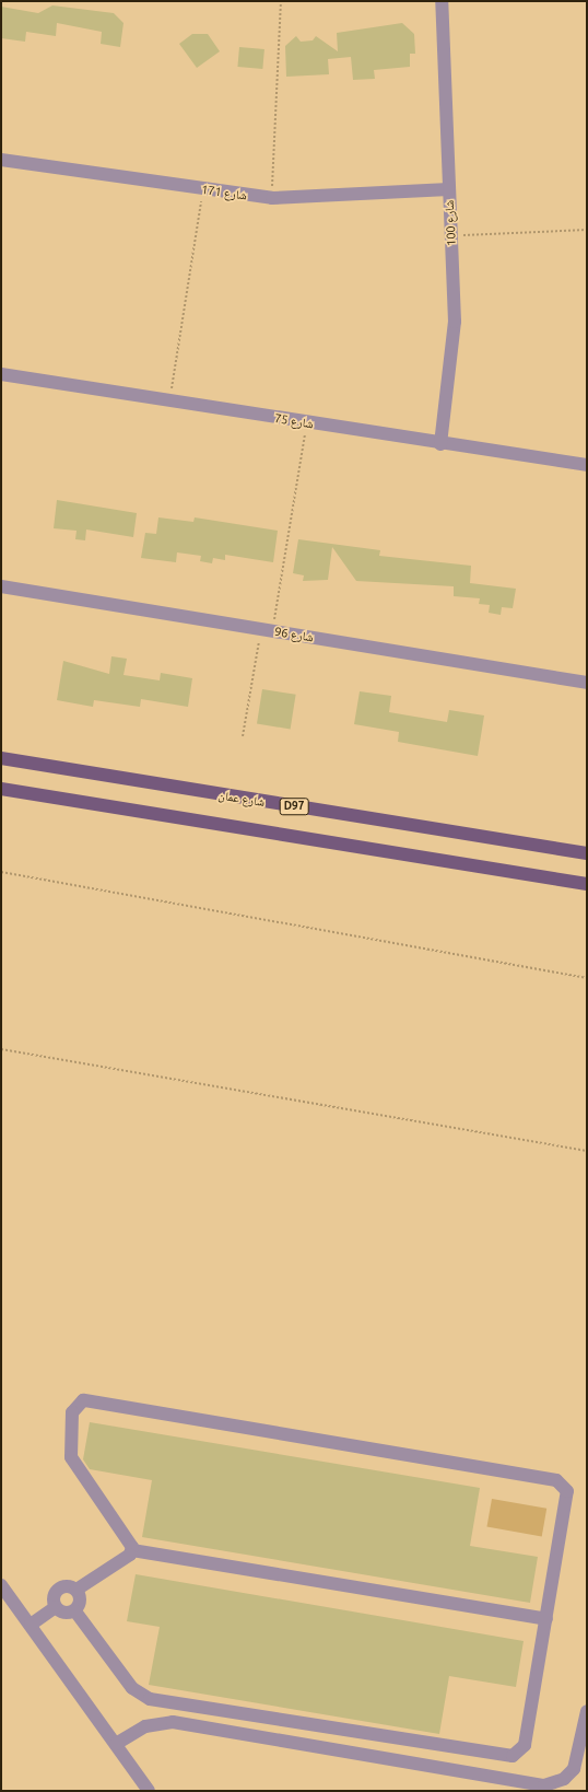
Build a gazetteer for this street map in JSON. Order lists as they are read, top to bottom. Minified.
{"streets":{"main road":["شارع عمان","D97"],"street":["شارع 171","شارع 100","شارع 75","شارع 96"]},"crossings":[["شارع 171","شارع 100"],["شارع 100","شارع 75"]]}
